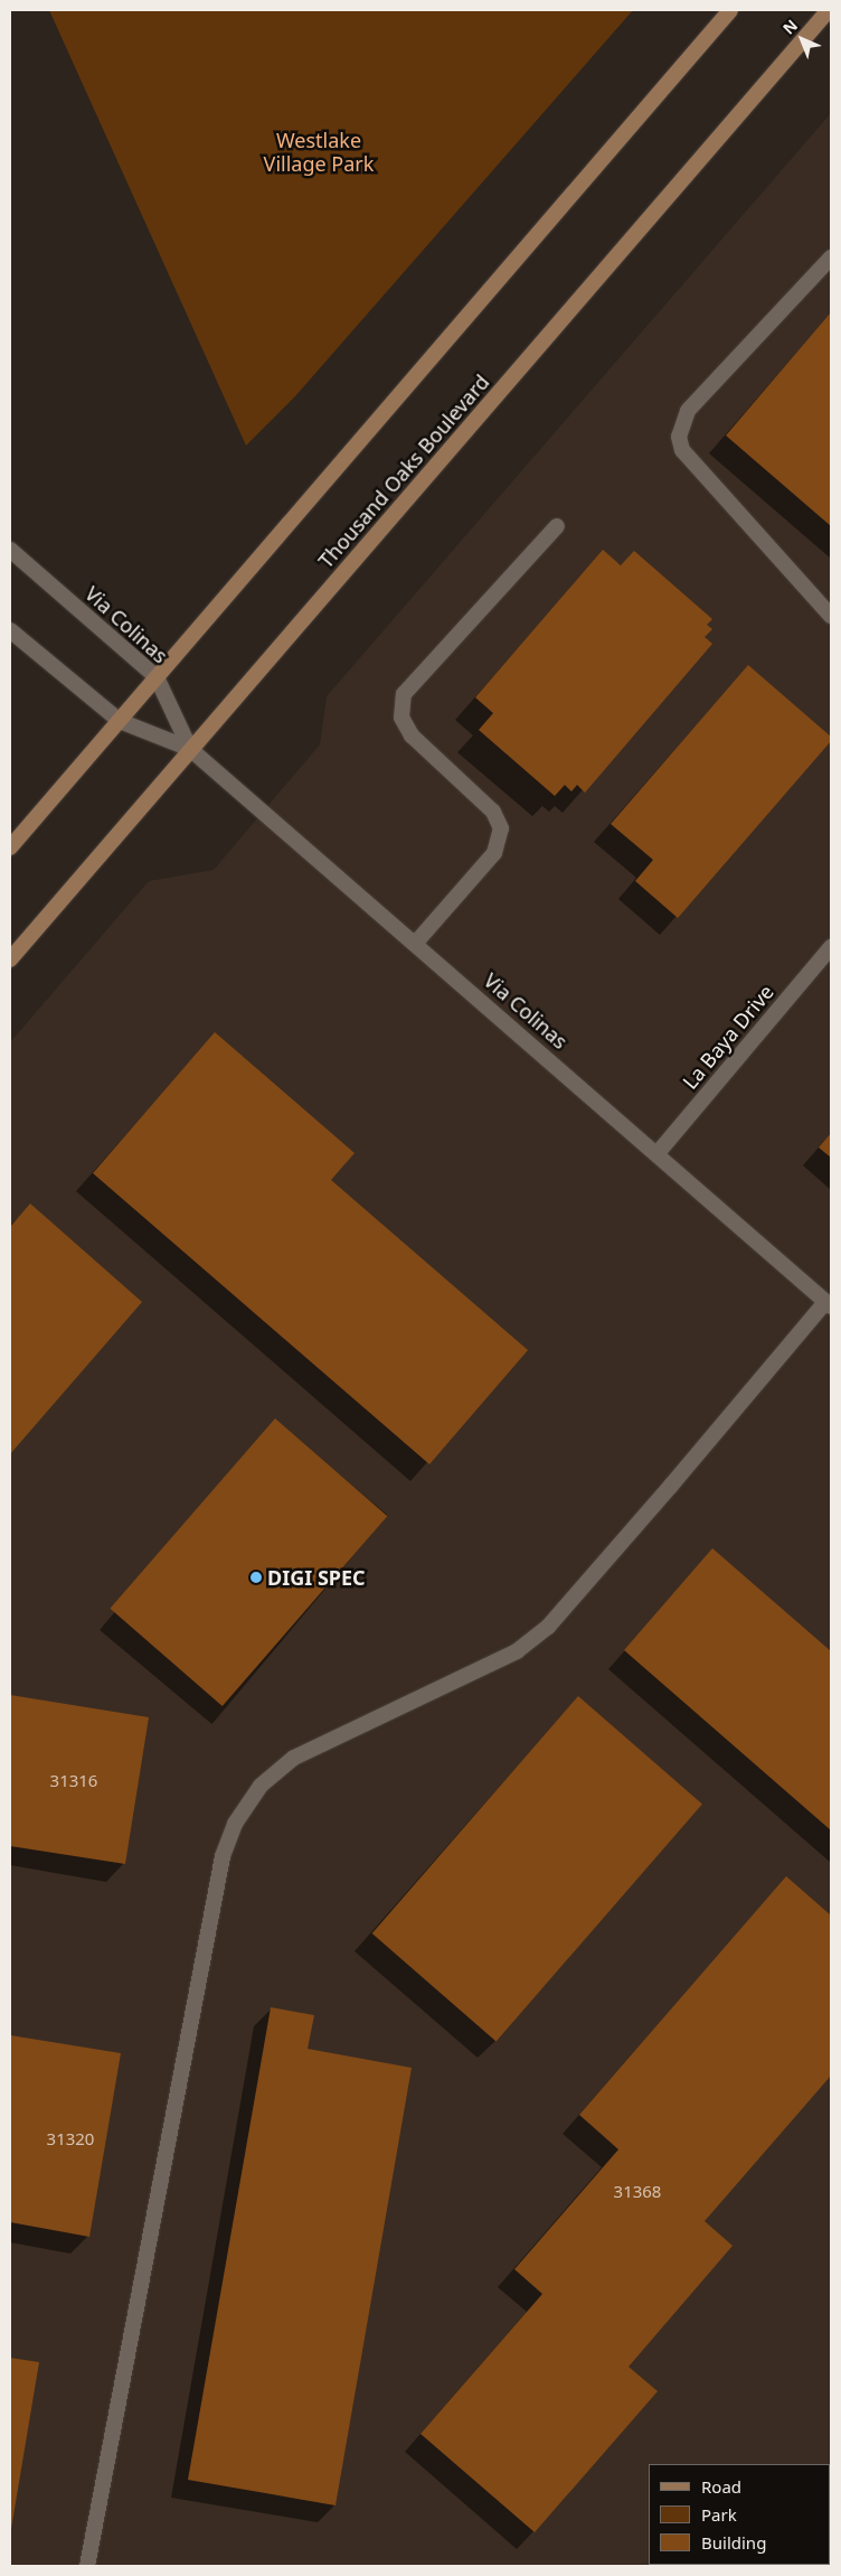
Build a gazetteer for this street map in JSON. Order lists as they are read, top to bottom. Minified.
{"streets":{"main road":["Thousand Oaks Boulevard"],"street":["Via Colinas","La Baya Drive"]},"crossings":[["Thousand Oaks Boulevard","Via Colinas"],["Via Colinas","La Baya Drive"]],"parks":["Westlake Village Park"],"places":["DIGI SPEC"],"house_numbers":["31316","31320","31368"],"legend":["Road","Park","Building"],"north":"top left"}
